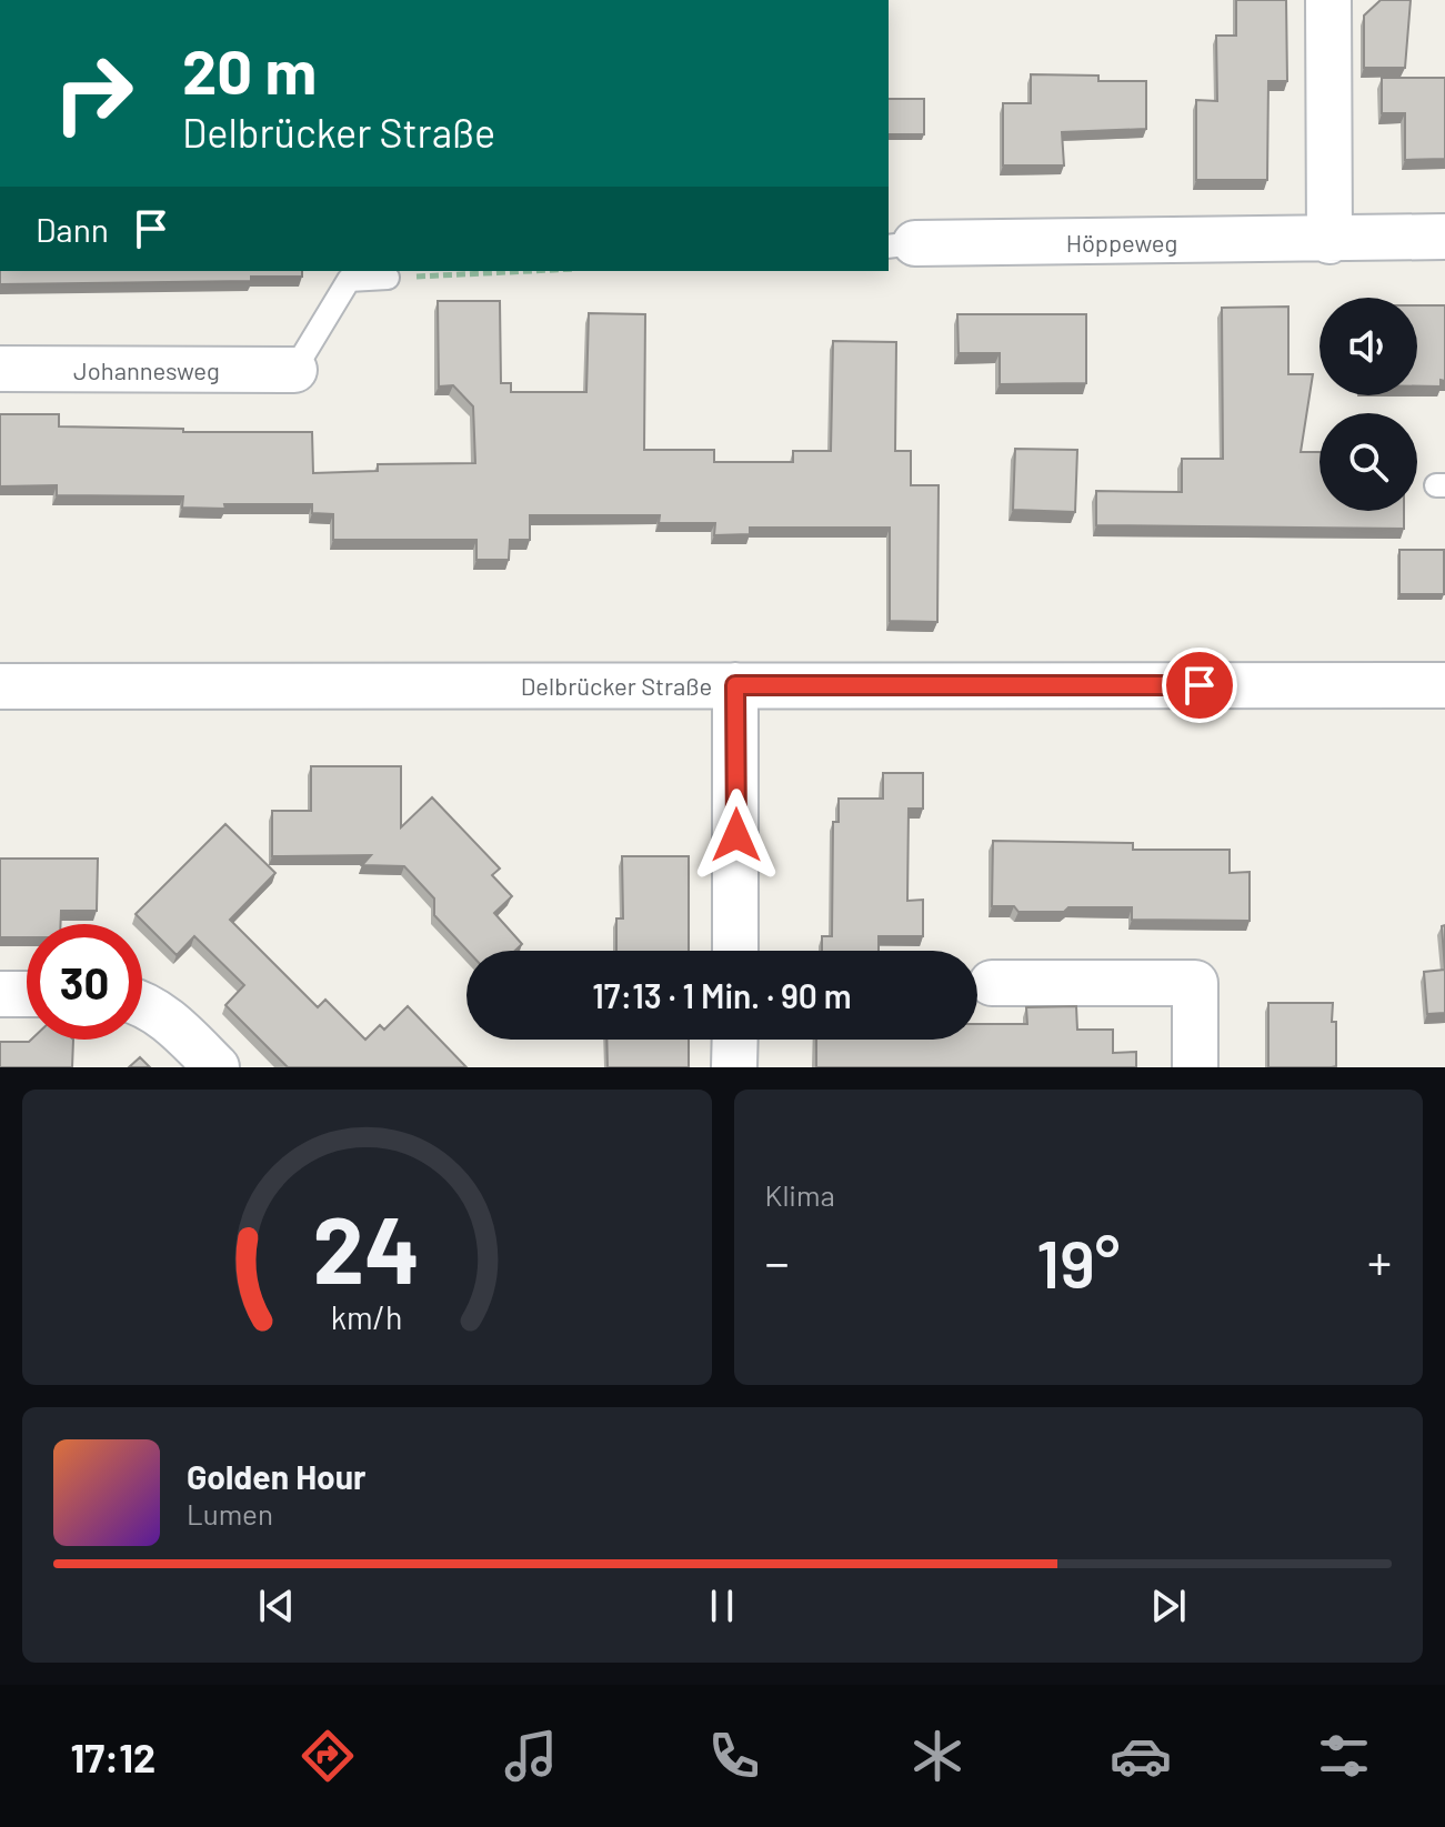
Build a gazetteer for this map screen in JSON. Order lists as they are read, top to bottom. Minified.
{"streets":{"street":["Höppeweg","Johannesweg","Delbrücker Straße"]},"page":{"turn":["20 m","Delbrücker Straße"],"then":"Dann","limit":"30","trip":"17:13 · 1 Min. · 90 m","tile":"Klima","heat":["−","19°","+"],"song":["Golden Hour","Lumen"],"tabs":"17:12","gauge":["24","km/h"]}}
